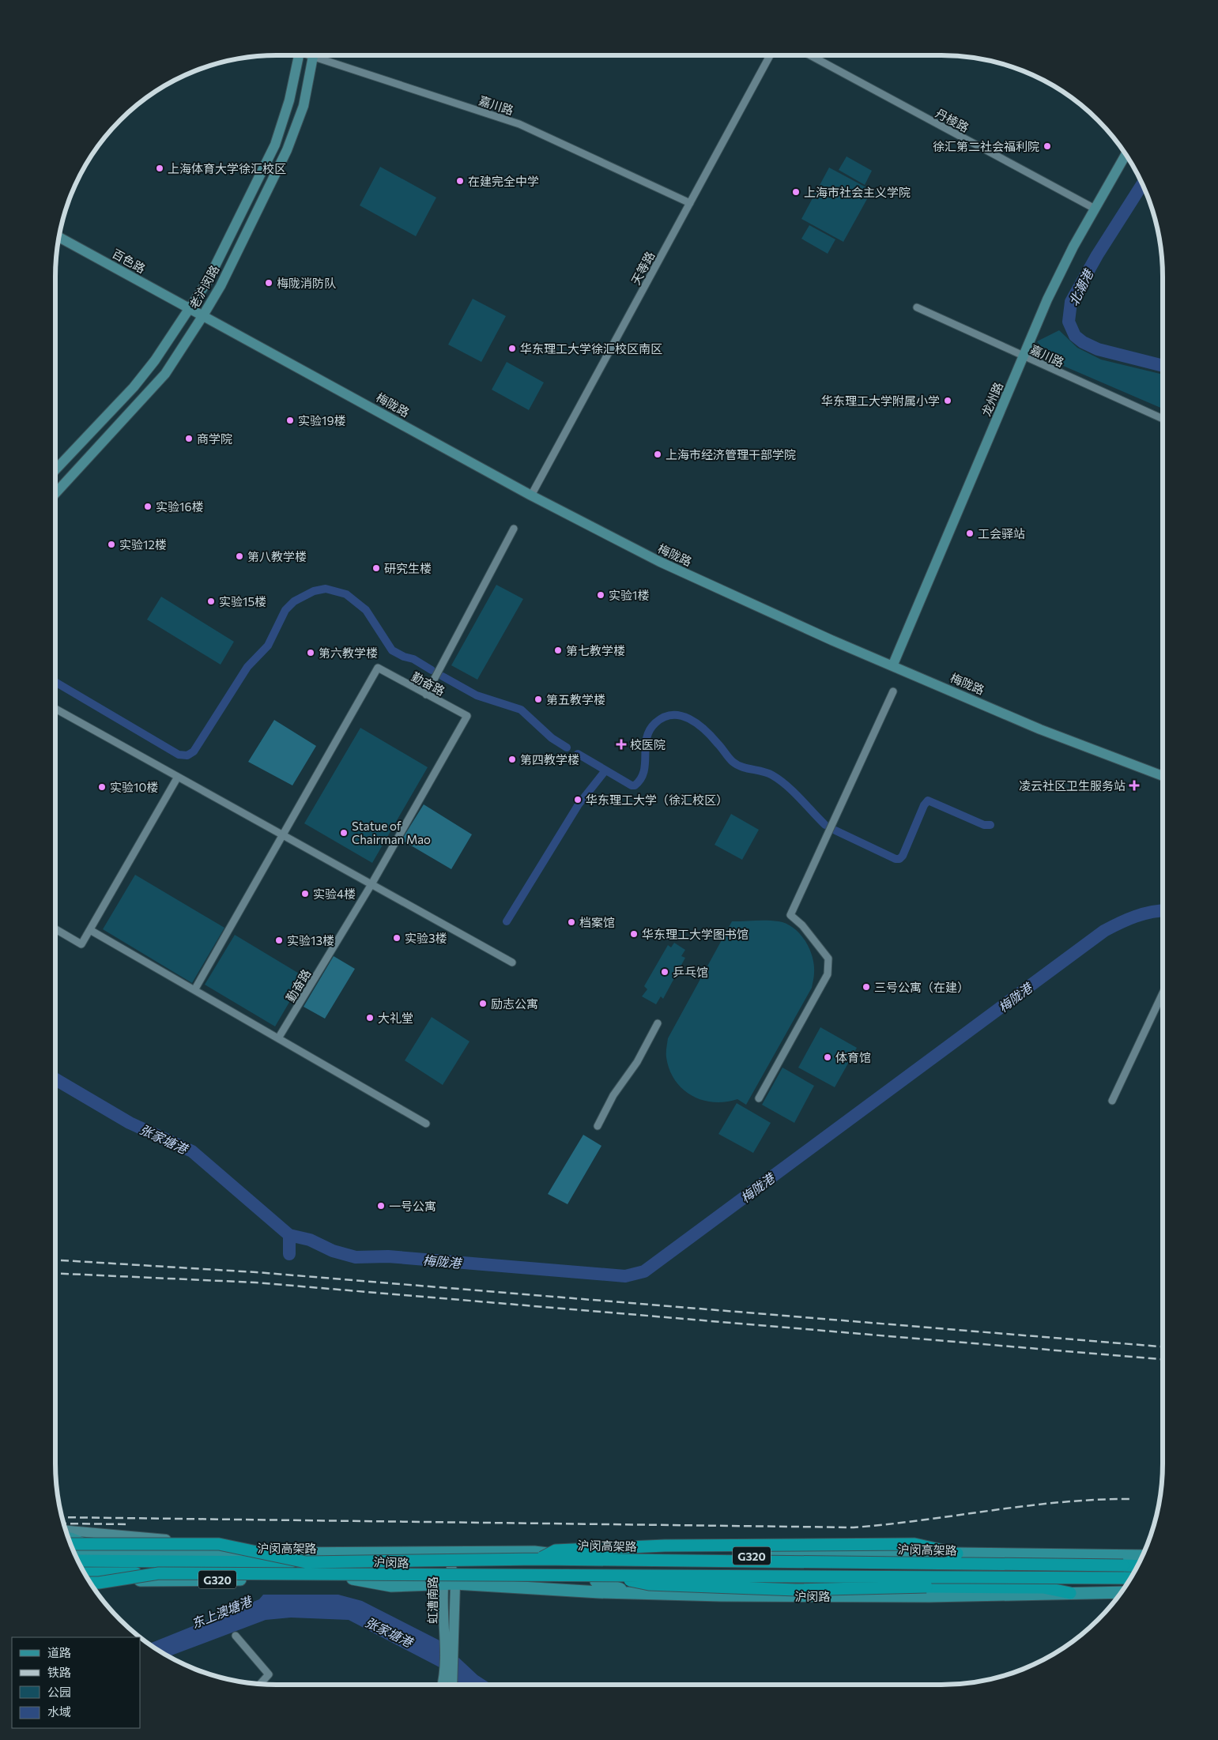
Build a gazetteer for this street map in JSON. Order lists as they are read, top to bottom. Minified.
{"streets":{"highway":["沪闵高架路"],"main road":["G320","沪闵路"],"street":["嘉川路","丹棱路","百色路","天等路","老沪闵路","龙州路","梅陇路","勤奋路","虹漕南路"]},"crossings":[["嘉川路","天等路"],["嘉川路","龙州路"],["丹棱路","龙州路"],["百色路","老沪闵路"],["百色路","梅陇路"],["天等路","梅陇路"],["老沪闵路","梅陇路"],["龙州路","梅陇路"],["沪闵路","虹漕南路"]],"water":["北潮港","梅陇港","张家塘港","东上澳塘港"],"places":{"other":["徐汇第二社会福利院","上海体育大学徐汇校区","在建完全中学","上海市社会主义学院","梅陇消防队","华东理工大学徐汇校区南区","华东理工大学附属小学","实验19楼","商学院","上海市经济管理干部学院","实验16楼","工会驿站","实验12楼","第八教学楼","研究生楼","实验1楼","实验15楼","第七教学楼","第六教学楼","第五教学楼","第四教学楼","实验10楼","华东理工大学（徐汇校区）","Statue of Chairman Mao","实验4楼","档案馆","华东理工大学图书馆","实验3楼","实验13楼","乒乓馆","三号公寓（在建）","励志公寓","大礼堂","体育馆","一号公寓"],"health":["校医院","凌云社区卫生服务站"]},"legend":["道路","铁路","公园","水域"]}
